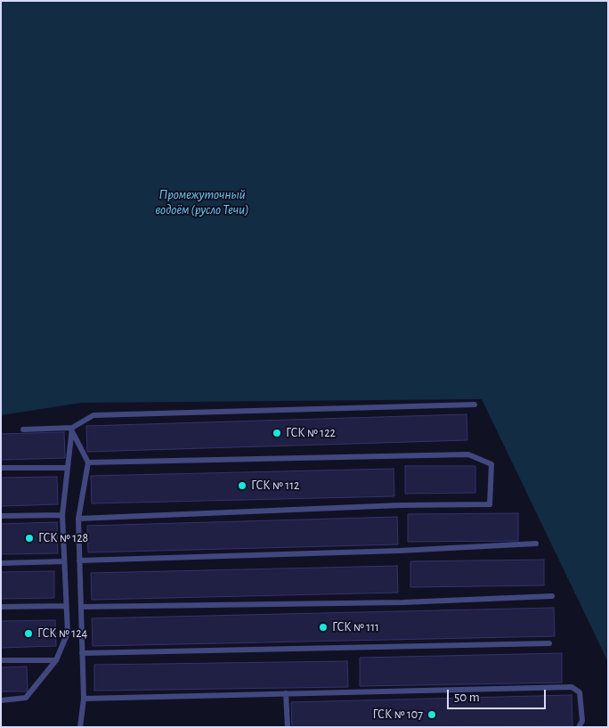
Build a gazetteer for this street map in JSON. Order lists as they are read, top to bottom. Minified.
{"water":["Промежуточный водоём (русло Течи)"],"places":["ГСК № 122","ГСК № 112","ГСК № 128","ГСК № 111","ГСК № 124","ГСК № 107"],"scale_bar":"50 m"}
